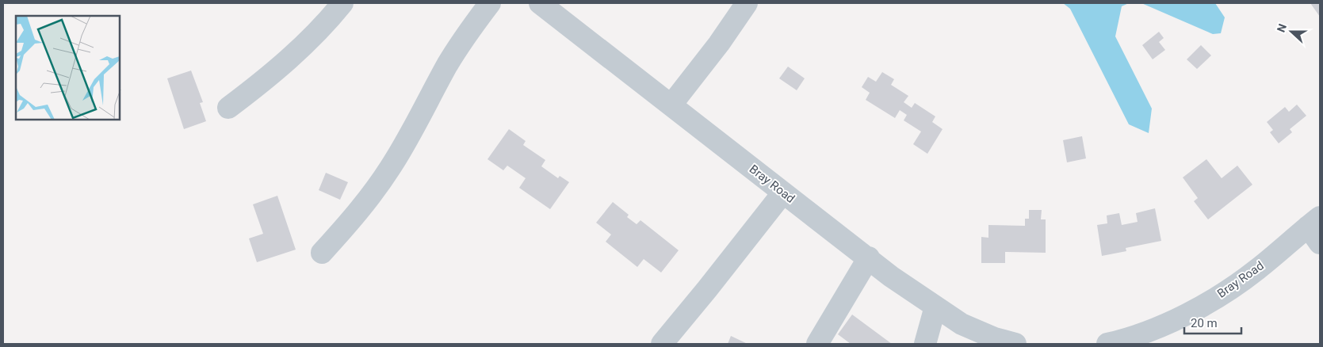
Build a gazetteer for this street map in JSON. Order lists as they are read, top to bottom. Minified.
{"streets":{"street":["Bray Road"]},"scale_bar":"20 m","north":"left"}
